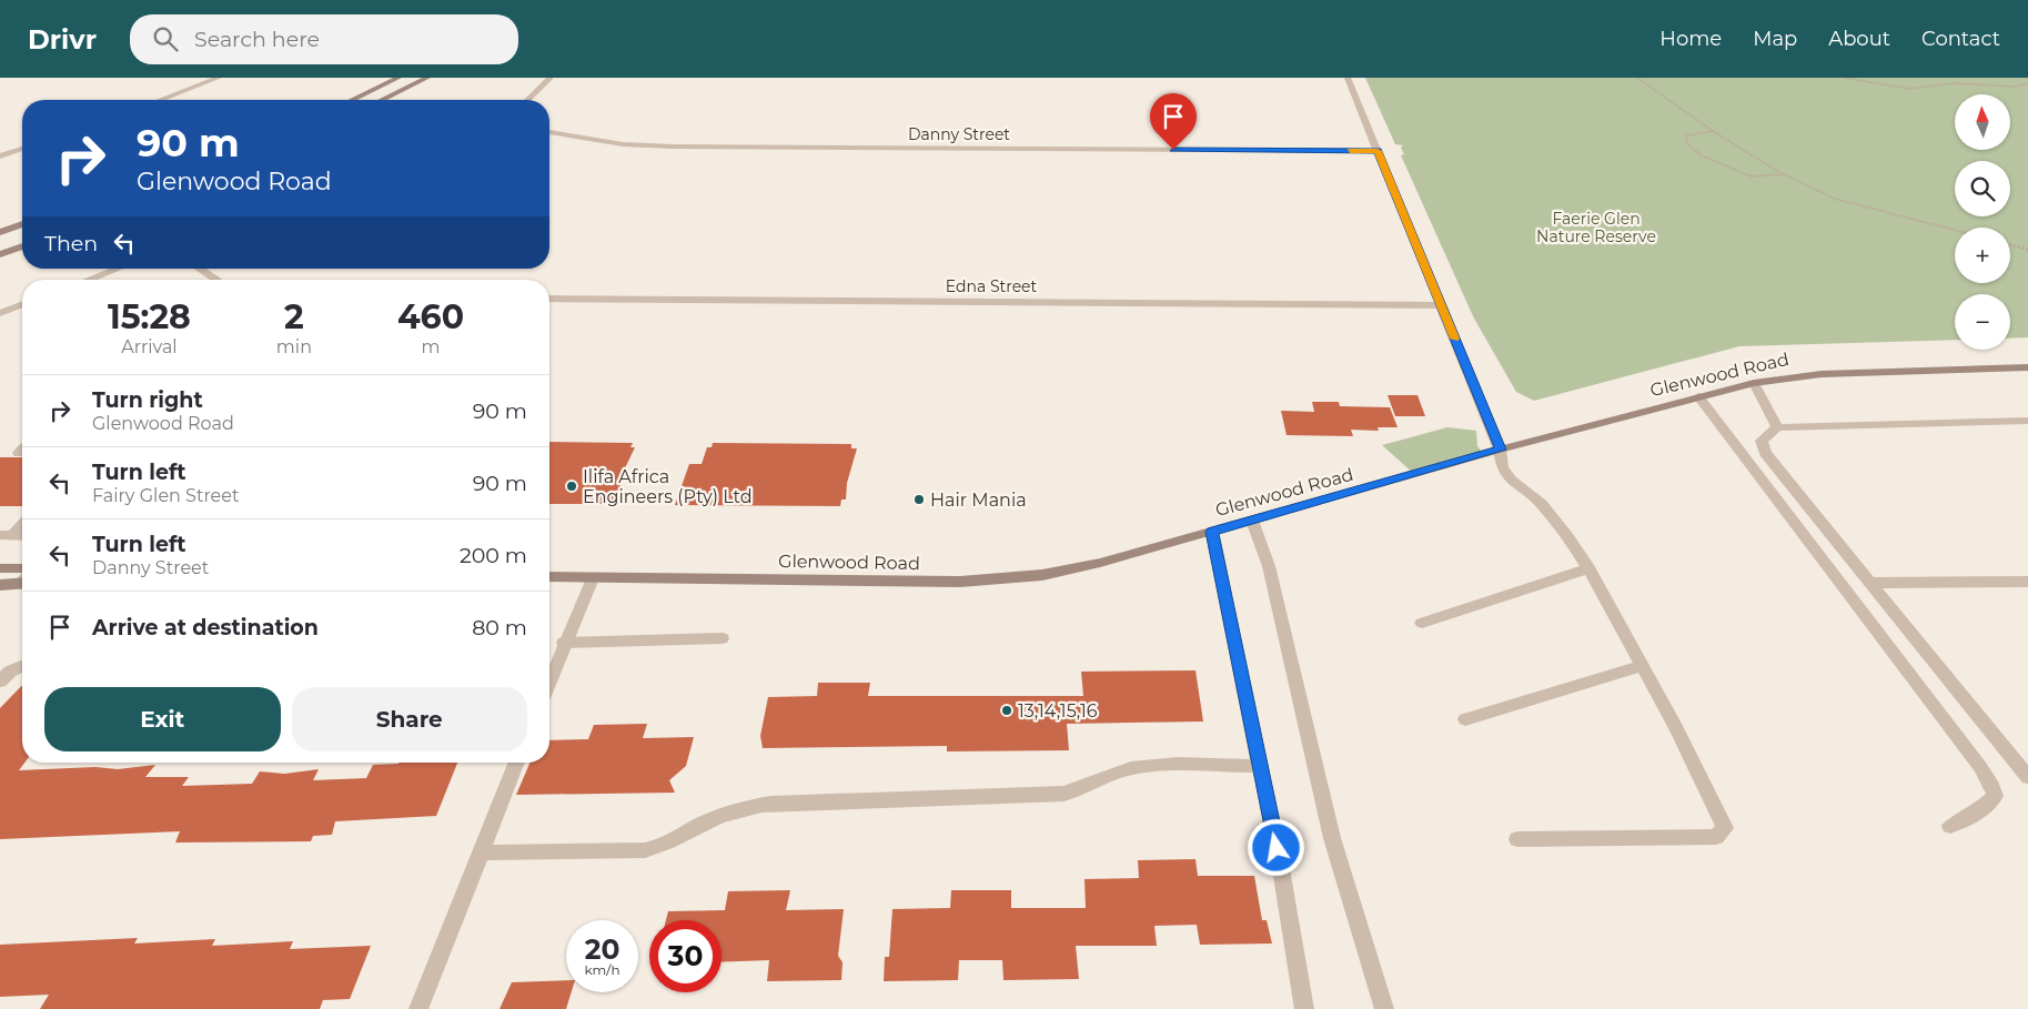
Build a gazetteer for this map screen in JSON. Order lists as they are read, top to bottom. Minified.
{"streets":{"street":["Danny Street","Edna Street","Glenwood Road"]},"parks":["Faerie Glen Nature Reserve"],"places":["Ilifa Africa Engineers (Pty) Ltd","Hair Mania","13,14,15,16"],"north":"top","page":{"header":"Drivr","search":"Search here","nav":["Home","Map","About","Contact"],"map_buttons":["+","−"],"turn":["90 m","Glenwood Road"],"then":"Then","eta":["15:28","Arrival","2","min","460","m"],"list":[{"name":"Turn right","note":"Glenwood Road","value":"90 m"},{"name":"Turn left","note":"Fairy Glen Street","value":"90 m"},{"name":"Turn left","note":"Danny Street","value":"200 m"},{"name":"Arrive at destination","value":"80 m"}],"buttons":["Exit","Share"],"speed":"20 km/h","limit":"30"}}
